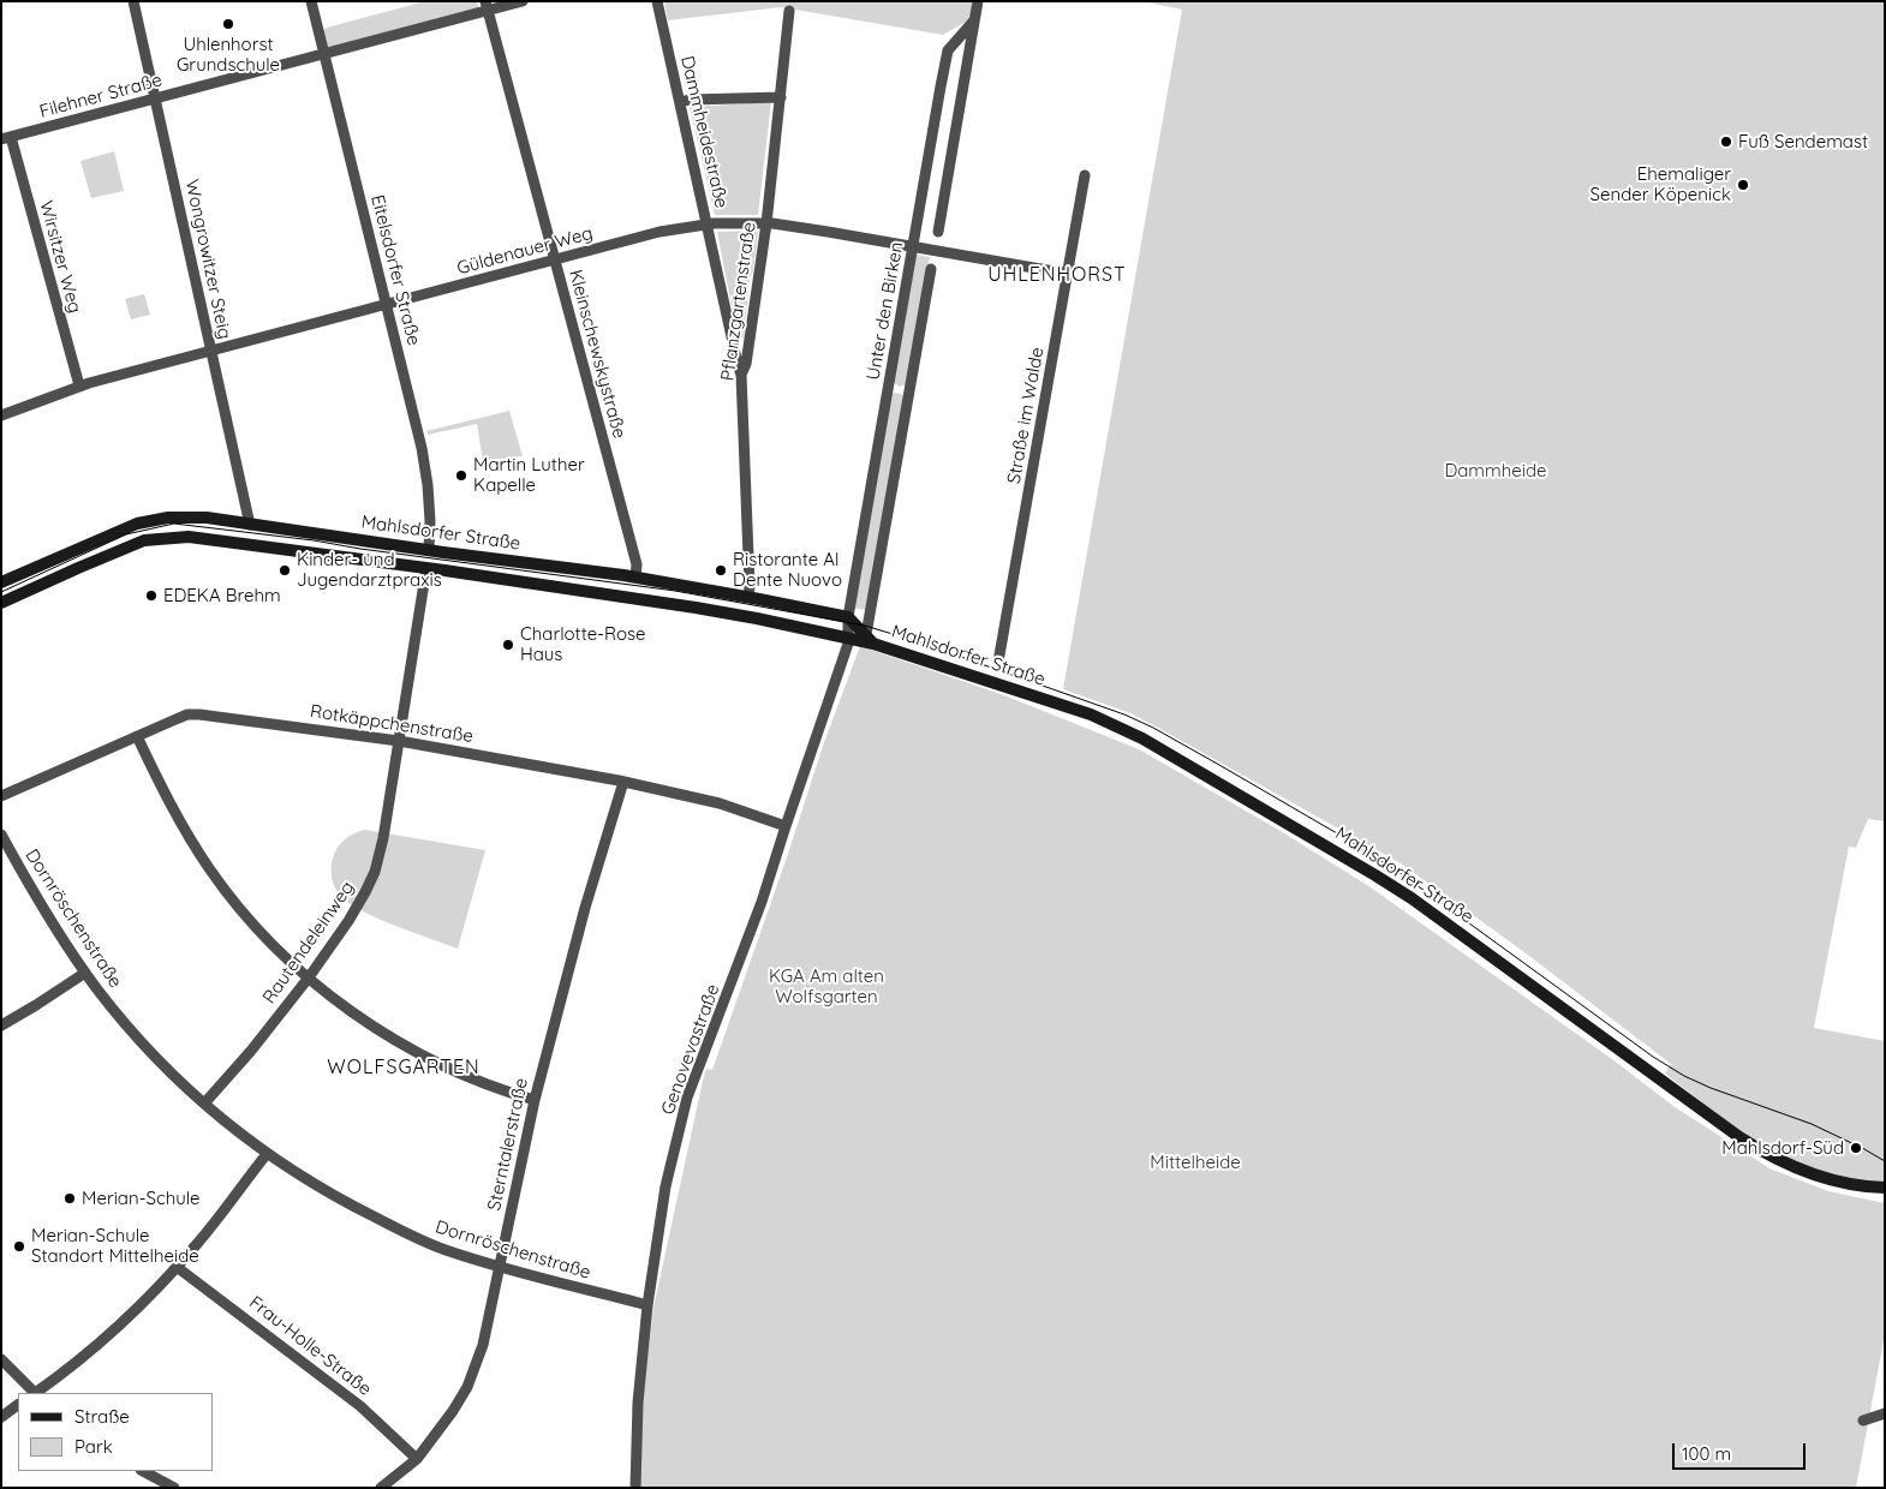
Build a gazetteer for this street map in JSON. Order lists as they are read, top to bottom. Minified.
{"streets":{"main road":["Mahlsdorfer Straße"],"street":["Filehner Straße","Dammheidestraße","Güldenauer Weg","Wirsitzer Weg","Wongrowitzer Steig","Eitelsdorfer Straße","Pflanzgartenstraße","Unter den Birken","Kleinschewskystraße","Straße im Walde","Rotkäppchenstraße","Dornröschenstraße","Rautendeleinweg","Genovevastraße","Sterntalerstraße","Frau-Holle-Straße"]},"crossings":[["Filehner Straße","Wirsitzer Weg"],["Filehner Straße","Wongrowitzer Steig"],["Filehner Straße","Eitelsdorfer Straße"],["Filehner Straße","Kleinschewskystraße"],["Dammheidestraße","Güldenauer Weg"],["Dammheidestraße","Pflanzgartenstraße"],["Güldenauer Weg","Wirsitzer Weg"],["Güldenauer Weg","Wongrowitzer Steig"],["Güldenauer Weg","Eitelsdorfer Straße"],["Güldenauer Weg","Pflanzgartenstraße"],["Güldenauer Weg","Unter den Birken"],["Güldenauer Weg","Kleinschewskystraße"],["Güldenauer Weg","Straße im Walde"],["Wongrowitzer Steig","Mahlsdorfer Straße"],["Eitelsdorfer Straße","Mahlsdorfer Straße"],["Pflanzgartenstraße","Mahlsdorfer Straße"],["Unter den Birken","Mahlsdorfer Straße"],["Unter den Birken","Genovevastraße"],["Kleinschewskystraße","Mahlsdorfer Straße"],["Mahlsdorfer Straße","Rautendeleinweg"],["Mahlsdorfer Straße","Genovevastraße"],["Rotkäppchenstraße","Rautendeleinweg"],["Rotkäppchenstraße","Genovevastraße"],["Rotkäppchenstraße","Sterntalerstraße"],["Dornröschenstraße","Rautendeleinweg"],["Dornröschenstraße","Genovevastraße"],["Dornröschenstraße","Sterntalerstraße"],["Sterntalerstraße","Frau-Holle-Straße"]],"districts":["UHLENHORST","WOLFSGARTEN"],"parks":["Dammheide","KGA Am alten Wolfsgarten","Mittelheide"],"places":["Uhlenhorst Grundschule","Fuß Sendemast","Ehemaliger Sender Köpenick","Martin Luther Kapelle","Kinder- und Jugendarztpraxis","Ristorante Al Dente Nuovo","EDEKA Brehm","Charlotte-Rose Haus","Mahlsdorf-Süd","Merian-Schule","Merian-Schule Standort Mittelheide"],"legend":["Straße","Park"],"scale_bar":"100 m"}
